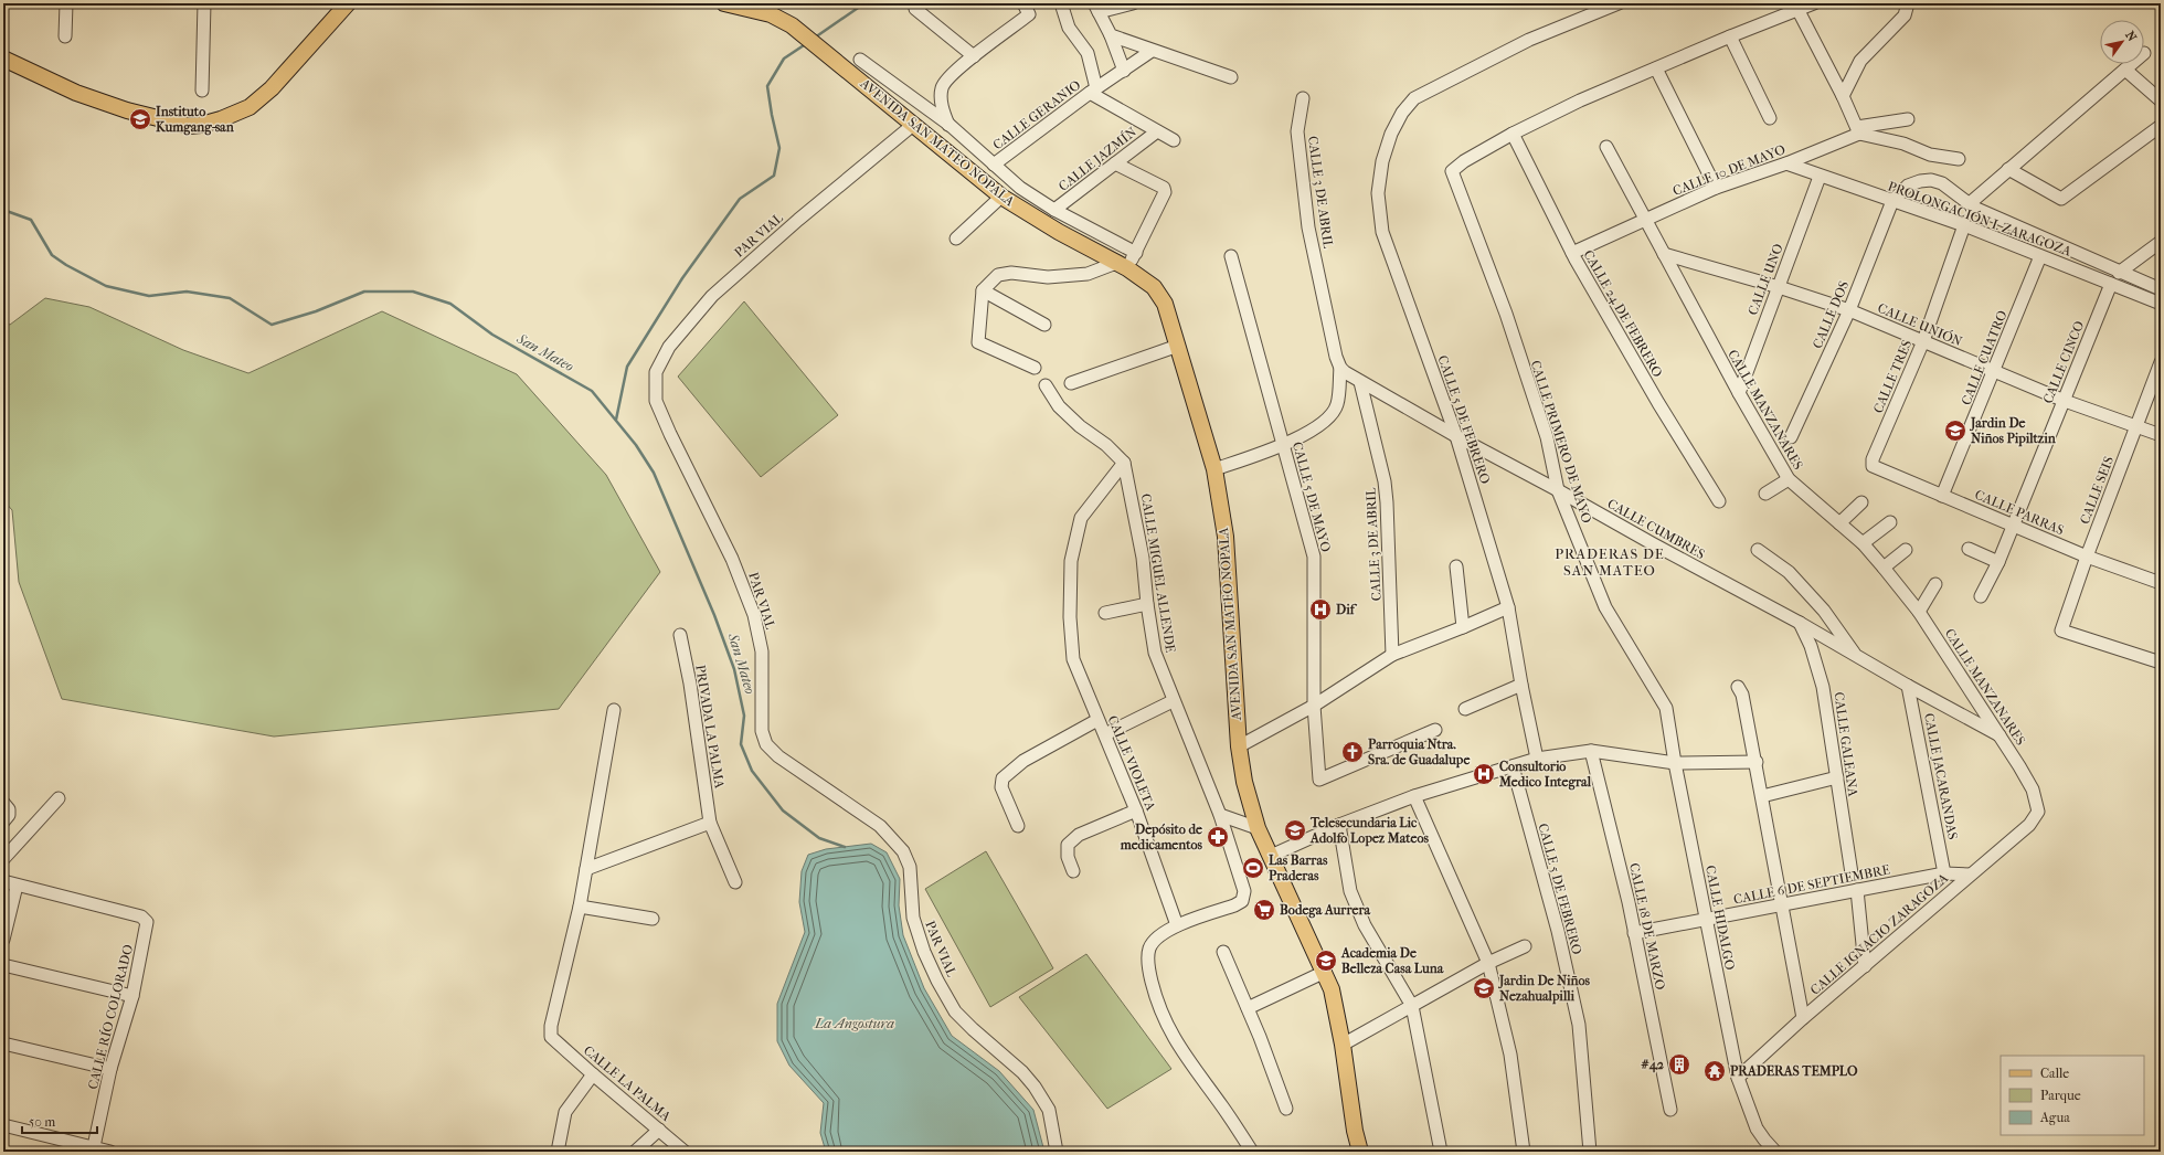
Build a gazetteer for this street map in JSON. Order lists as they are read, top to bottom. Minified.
{"streets":{"main road":["AVENIDA SAN MATEO NOPALA"],"street":["CALLE GERANIO","CALLE JAZMÍN","CALLE 10 DE MAYO","CALLE 3 DE ABRIL","PROLONGACIÓN I. ZARAGOZA","PAR VIAL","CALLE UNO","CALLE 24 DE FEBRERO","CALLE DOS","CALLE UNIÓN","CALLE CUATRO","CALLE CINCO","CALLE TRES","CALLE MANZANARES","CALLE 5 DE FEBRERO","CALLE PRIMERO DE MAYO","CALLE SEIS","CALLE 5 DE MAYO","CALLE PARRAS","CALLE CUMBRES","CALLE MIGUEL ALLENDE","PRIVADA LA PALMA","CALLE GALEANA","CALLE VIOLETA","CALLE JACARANDAS","CALLE 6 DE SEPTIEMBRE","CALLE HIDALGO","CALLE 18 DE MARZO","CALLE IGNACIO ZARAGOZA","CALLE RÍO COLORADO","CALLE LA PALMA"]},"crossings":[["AVENIDA SAN MATEO NOPALA","PAR VIAL"],["CALLE 10 DE MAYO","PROLONGACIÓN I. ZARAGOZA"],["CALLE 10 DE MAYO","CALLE 24 DE FEBRERO"],["CALLE 10 DE MAYO","CALLE MANZANARES"],["CALLE 3 DE ABRIL","CALLE CUMBRES"],["PROLONGACIÓN I. ZARAGOZA","CALLE UNO"],["PROLONGACIÓN I. ZARAGOZA","CALLE DOS"],["PROLONGACIÓN I. ZARAGOZA","CALLE CUATRO"],["PROLONGACIÓN I. ZARAGOZA","CALLE CINCO"],["PROLONGACIÓN I. ZARAGOZA","CALLE TRES"],["CALLE UNO","CALLE UNIÓN"],["CALLE UNO","CALLE MANZANARES"],["CALLE 24 DE FEBRERO","CALLE PRIMERO DE MAYO"],["CALLE DOS","CALLE UNIÓN"],["CALLE UNIÓN","CALLE CUATRO"],["CALLE UNIÓN","CALLE CINCO"],["CALLE UNIÓN","CALLE TRES"],["CALLE UNIÓN","CALLE MANZANARES"],["CALLE UNIÓN","CALLE SEIS"],["CALLE CUATRO","CALLE PARRAS"],["CALLE CINCO","CALLE PARRAS"],["CALLE TRES","CALLE PARRAS"],["CALLE MANZANARES","CALLE CUMBRES"],["CALLE MANZANARES","CALLE IGNACIO ZARAGOZA"],["CALLE 5 DE FEBRERO","CALLE CUMBRES"],["CALLE PRIMERO DE MAYO","CALLE CUMBRES"],["CALLE PRIMERO DE MAYO","CALLE HIDALGO"],["CALLE SEIS","CALLE PARRAS"],["CALLE CUMBRES","CALLE GALEANA"],["CALLE CUMBRES","CALLE JACARANDAS"],["CALLE MIGUEL ALLENDE","CALLE VIOLETA"],["CALLE JACARANDAS","CALLE 6 DE SEPTIEMBRE"],["CALLE 6 DE SEPTIEMBRE","CALLE HIDALGO"],["CALLE 6 DE SEPTIEMBRE","CALLE 18 DE MARZO"],["CALLE 6 DE SEPTIEMBRE","CALLE IGNACIO ZARAGOZA"],["CALLE HIDALGO","CALLE IGNACIO ZARAGOZA"]],"districts":["PRADERAS DE SAN MATEO"],"water":["San Mateo","La Angostura"],"places":{"school or university":["Instituto Kumgang-san","Jardin De Niños Pipiltzin","Telesecundaria Lic Adolfo Lopez Mateos","Academia De Belleza Casa Luna","Jardin De Niños Nezahualpilli"],"hospital":["Dif","Consultorio Medico Integral"],"church":["Parroquia Ntra. Sra. de Guadalupe"],"pharmacy":["Depósito de medicamentos"],"sports":["Las Barras Praderas"],"supermarket":["Bodega Aurrera"],"building":["#42"],"temple":["PRADERAS TEMPLO"]},"legend":["Calle","Parque","Agua"],"scale_bar":"50 m","north":"top right"}
